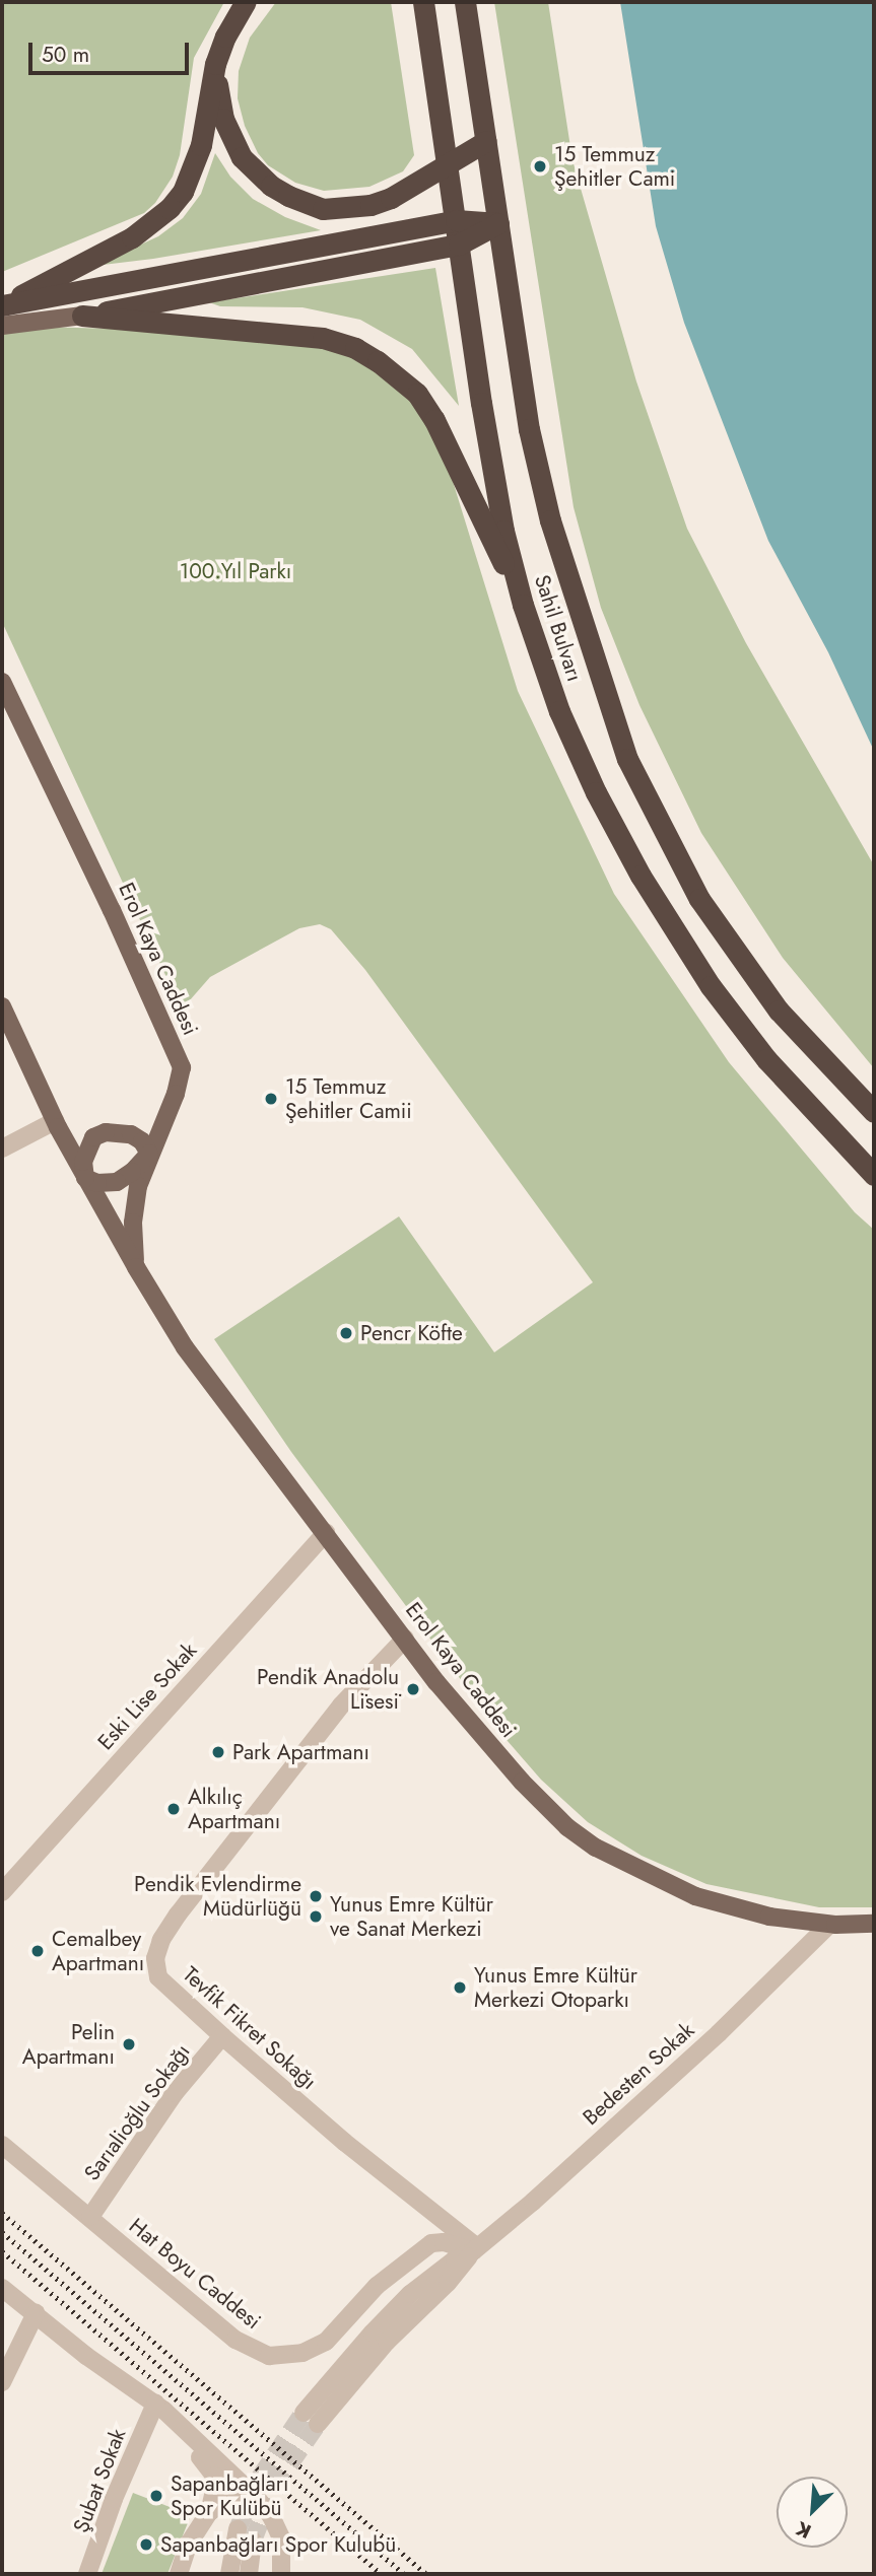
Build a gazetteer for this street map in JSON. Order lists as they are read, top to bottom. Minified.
{"streets":{"highway":["Sahil Bulvarı"],"main road":["Erol Kaya Caddesi"],"street":["Eski Lise Sokak","Tevfik Fikret Sokağı","Bedesten Sokak","Sarıalioğlu Sokağı","Hat Boyu Caddesi","Şubat Sokak"]},"crossings":[["Erol Kaya Caddesi","Eski Lise Sokak"],["Erol Kaya Caddesi","Tevfik Fikret Sokağı"],["Erol Kaya Caddesi","Bedesten Sokak"],["Tevfik Fikret Sokağı","Bedesten Sokak"],["Tevfik Fikret Sokağı","Sarıalioğlu Sokağı"],["Tevfik Fikret Sokağı","Hat Boyu Caddesi"],["Bedesten Sokak","Hat Boyu Caddesi"],["Sarıalioğlu Sokağı","Hat Boyu Caddesi"]],"parks":["100.Yıl Parkı"],"places":["15 Temmuz Şehitler Cami","15 Temmuz Şehitler Camii","Pencr Köfte","Pendi̇k Anadolu Li̇sesi̇","Park Apartmanı","Alkılıç Apartmanı","Pendik Evlendirme Müdürlüğü","Yunus Emre Kültür ve Sanat Merkezi","Cemalbey Apartmanı","Yunus Emre Kültür Merkezi Otoparkı","Pelin Apartmanı","Sapanbağları Spor Kulübü","Sapanbağları Spor Kulubü"],"scale_bar":"50 m","north":"bottom left"}
